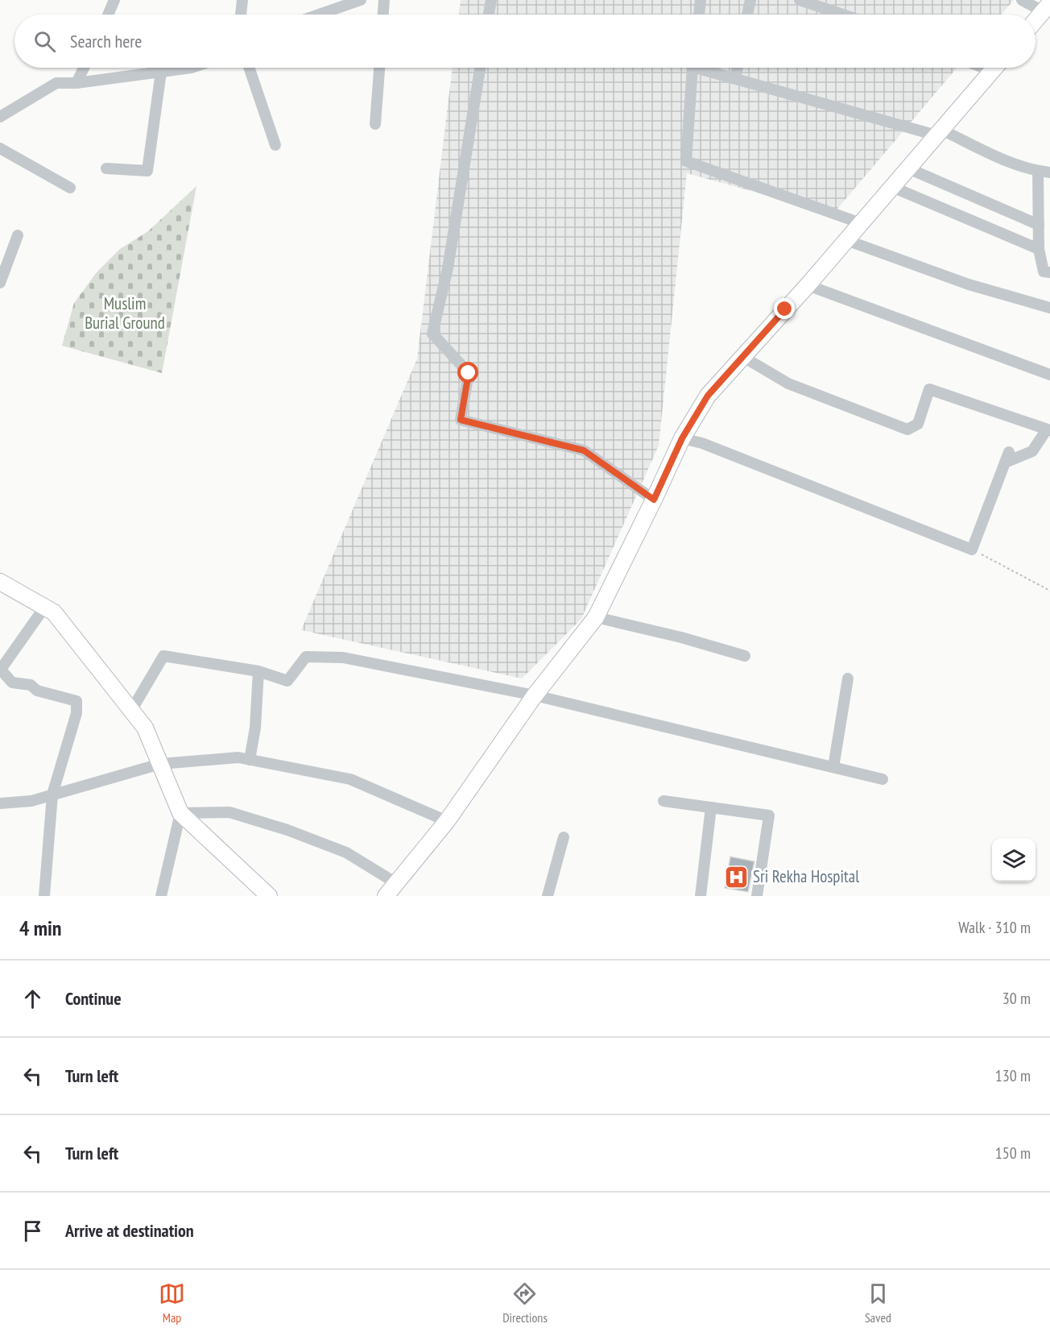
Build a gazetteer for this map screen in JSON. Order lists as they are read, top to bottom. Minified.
{"parks":["Muslim Burial Ground"],"places":{"hospital":["Sri Rekha Hospital"]},"page":{"search":"Search here","heading":["4 min","Walk · 310 m"],"list":[["Continue","30 m"],["Turn left","130 m"],["Turn left","150 m"],"Arrive at destination"],"nav":["Map","Directions","Saved"]}}
